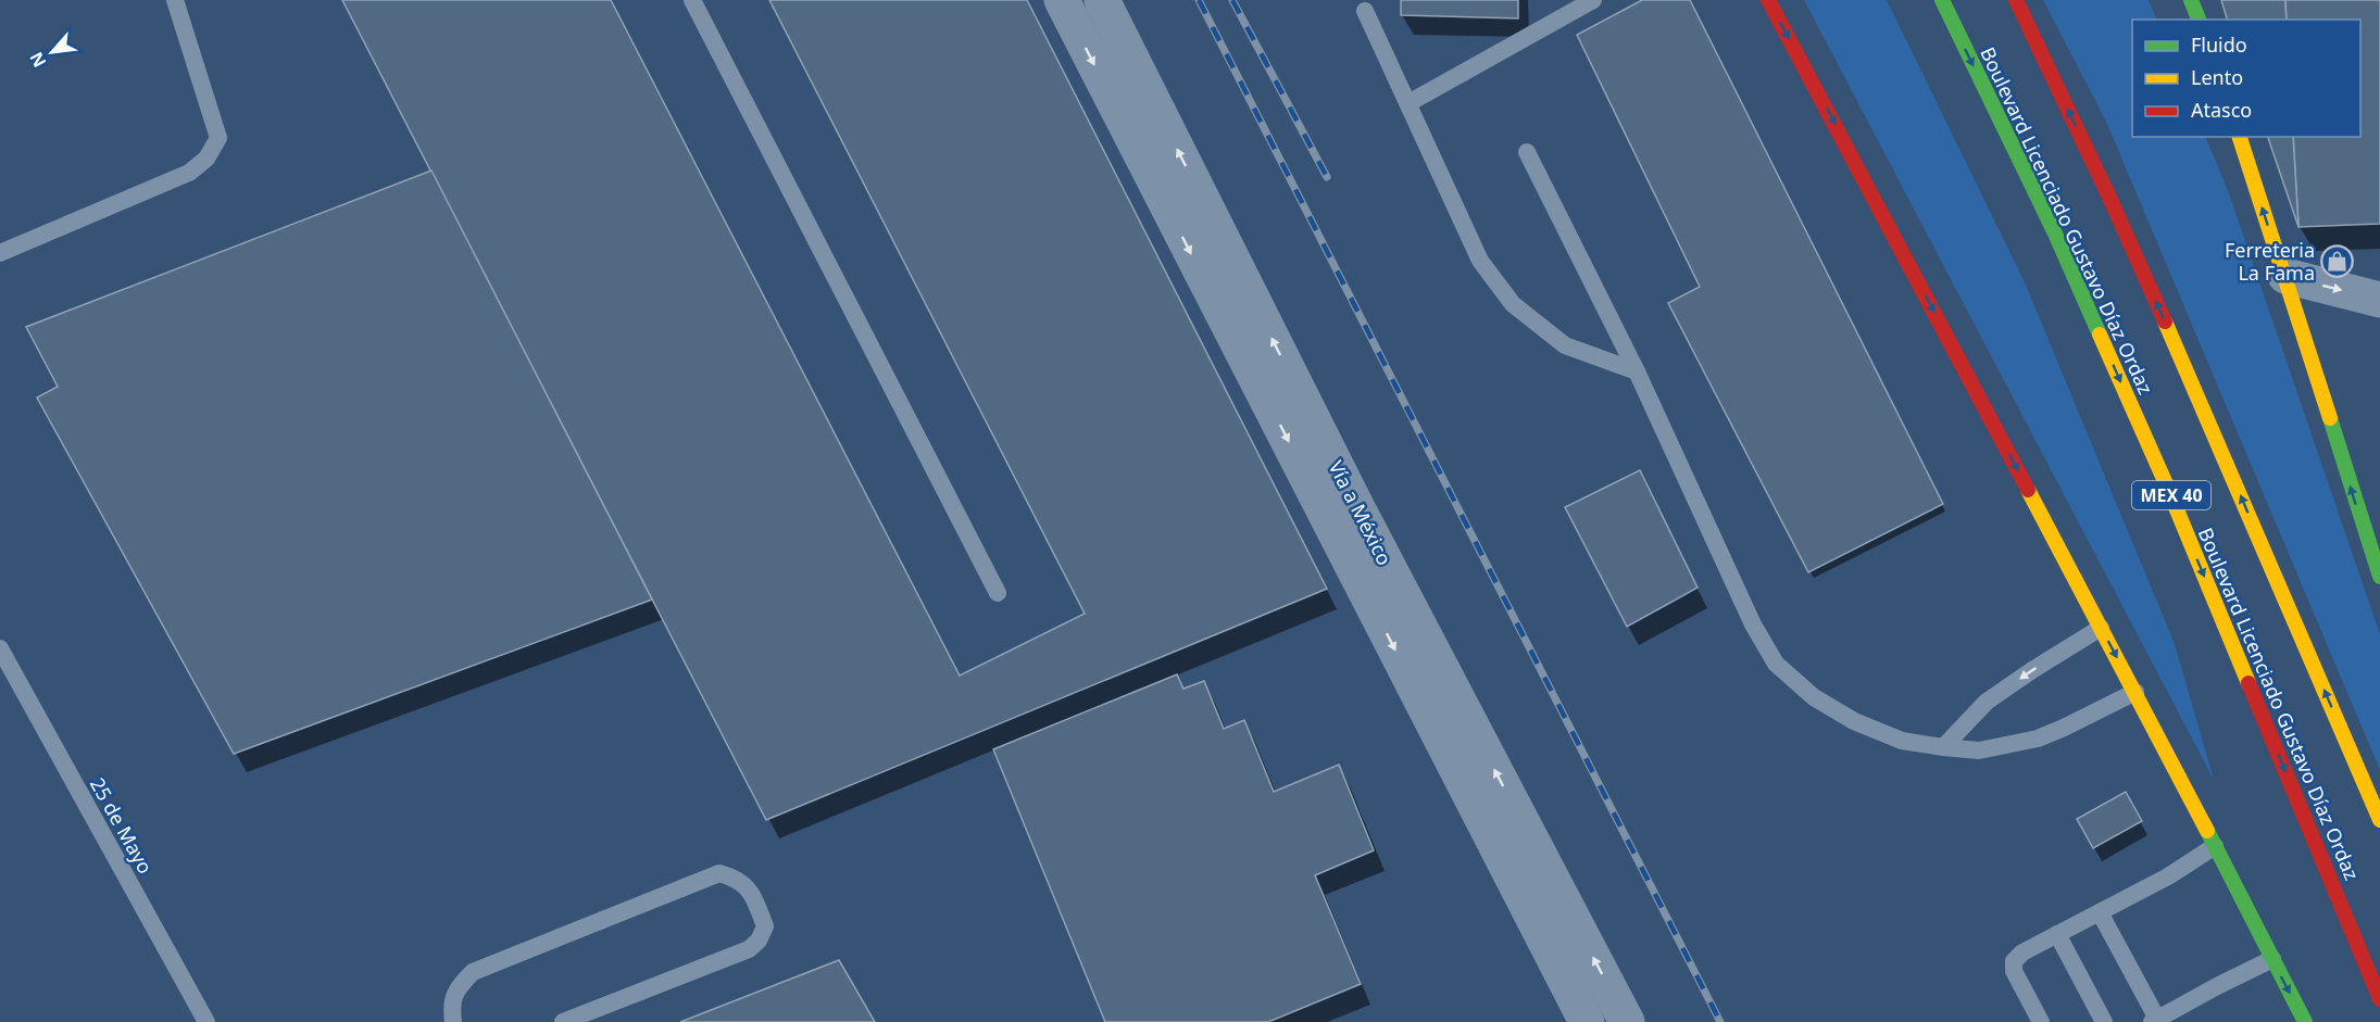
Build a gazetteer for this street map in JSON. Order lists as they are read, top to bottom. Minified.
{"streets":{"main road":["Boulevard Licenciado Gustavo Díaz Ordaz","MEX 40"],"street":["Vía a México"],"lane":["25 de Mayo"]},"places":{"shop":["Ferreteria La Fama"]},"legend":["Fluido","Lento","Atasco"],"north":"bottom left"}
